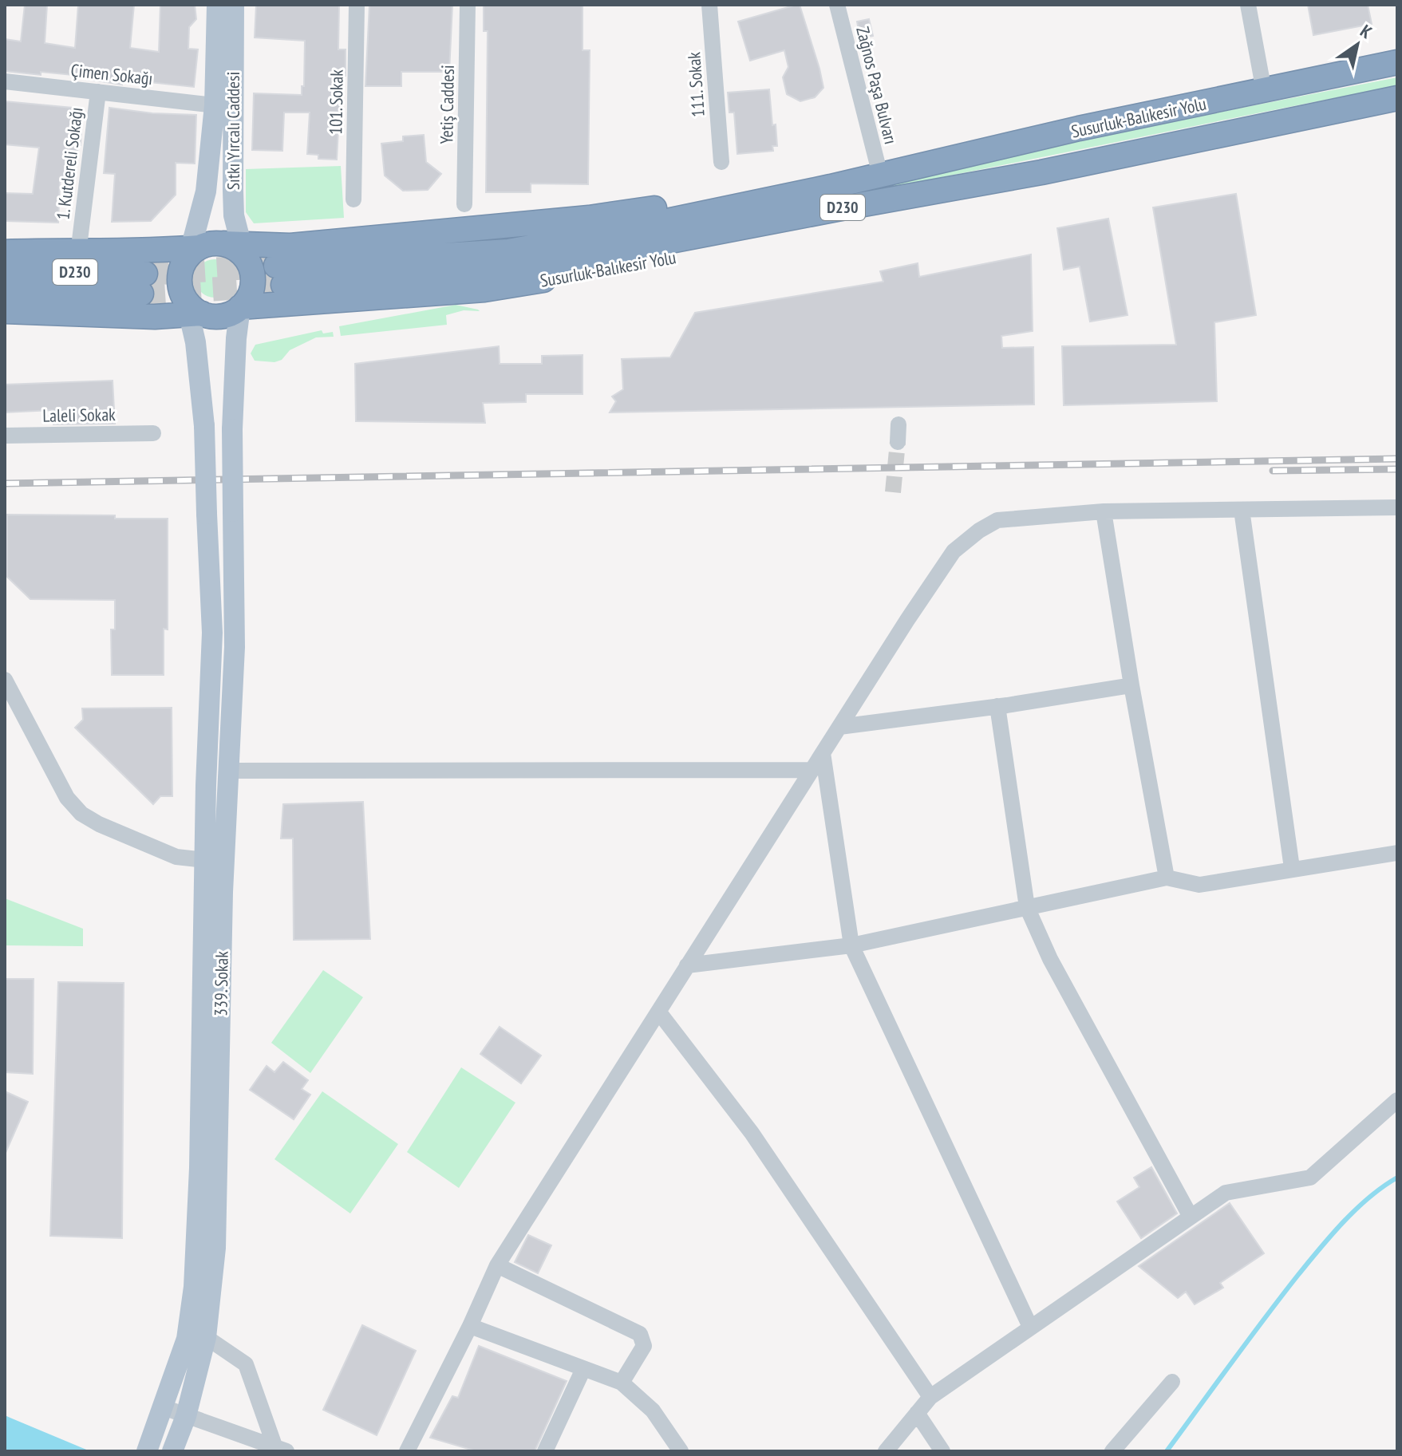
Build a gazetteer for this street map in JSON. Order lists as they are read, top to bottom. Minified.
{"streets":{"highway":["Susurluk-Balıkesir Yolu","D230"],"main road":["Sıtkı Yırcalı Caddesi","339. Sokak"],"street":["Çimen Sokağı","111. Sokak","Zağnos Paşa Bulvarı","101. Sokak","Yetiş Caddesi","1. Kutdereli Sokağı","Laleli Sokak"]},"crossings":[["Çimen Sokağı","Sıtkı Yırcalı Caddesi"],["Çimen Sokağı","1. Kutdereli Sokağı"],["Zağnos Paşa Bulvarı","Susurluk-Balıkesir Yolu"],["Susurluk-Balıkesir Yolu","Sıtkı Yırcalı Caddesi"],["Susurluk-Balıkesir Yolu","339. Sokak"],["Sıtkı Yırcalı Caddesi","339. Sokak"]],"north":"top right"}
